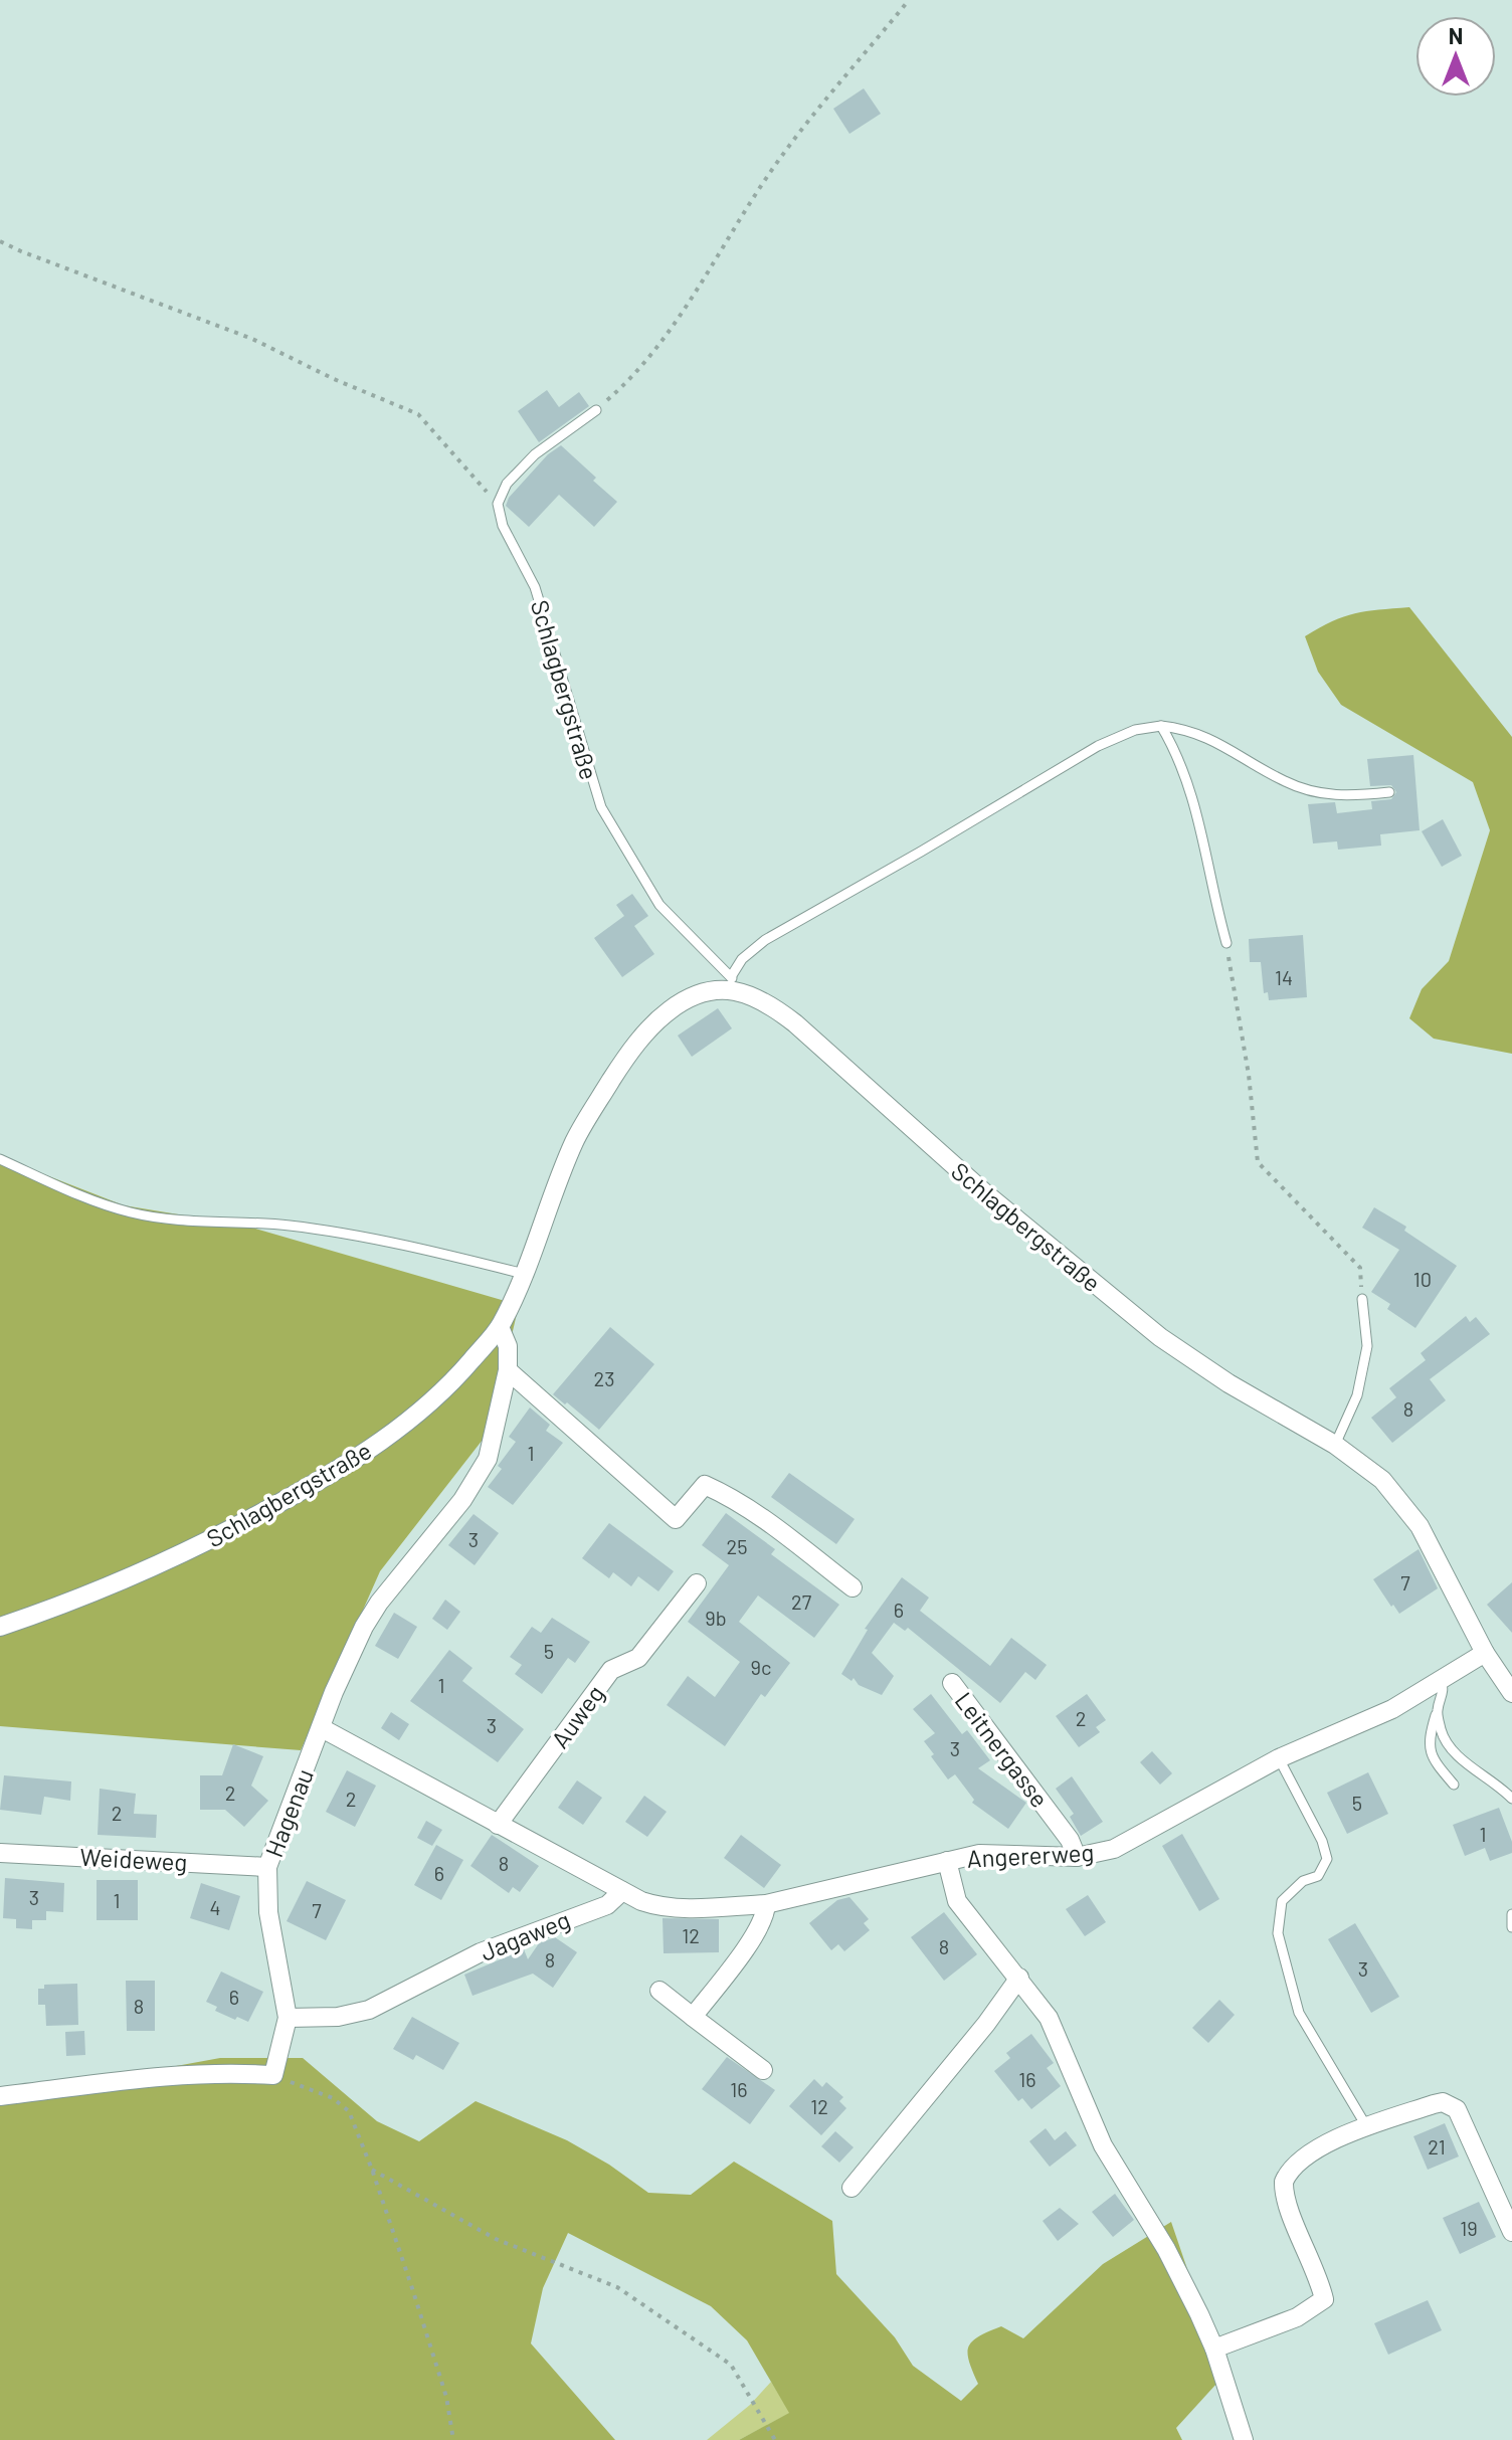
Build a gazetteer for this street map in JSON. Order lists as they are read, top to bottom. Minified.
{"streets":{"street":["Schlagbergstraße","Auweg","Leitnergasse","Hagenau","Angererweg","Weideweg","Jagaweg"]},"crossings":[["Schlagbergstraße","Hagenau"],["Schlagbergstraße","Angererweg"],["Leitnergasse","Angererweg"],["Hagenau","Weideweg"],["Hagenau","Jagaweg"]],"house_numbers":["14","10","23","8","1","3","25","7","27","6","9b","5","9c","1","2","3","3","2","2","5","2","1","8","6","3","1","4","7","12","8","8","3","6","8","16","16","12","21","19"],"north":"top"}
